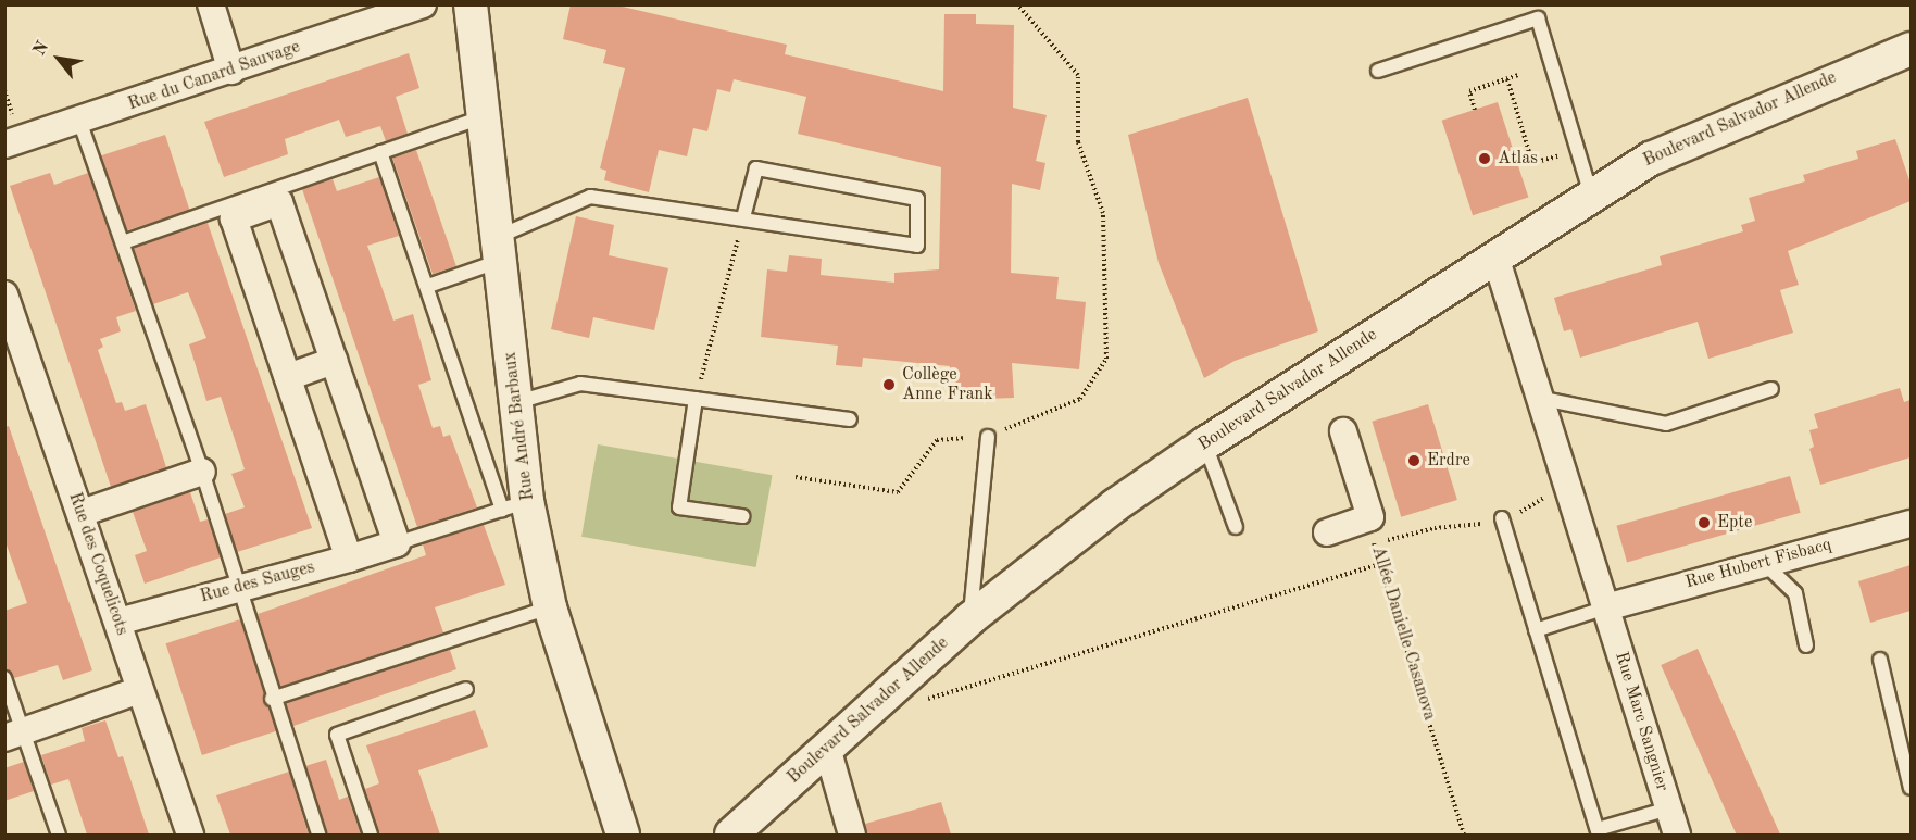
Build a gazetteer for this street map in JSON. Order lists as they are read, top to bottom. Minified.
{"streets":{"street":["Rue du Canard Sauvage","Boulevard Salvador Allende","Rue André Barbaux","Rue des Coquelicots","Rue Hubert Fisbacq","Rue des Sauges","Rue Marc Sangnier"],"path":["Allée Danielle Casanova"]},"crossings":[["Boulevard Salvador Allende","Rue Marc Sangnier"],["Rue des Coquelicots","Rue des Sauges"],["Rue Hubert Fisbacq","Rue Marc Sangnier"]],"places":["Atlas","Collège Anne Frank","Erdre","Epte"],"north":"top left"}
